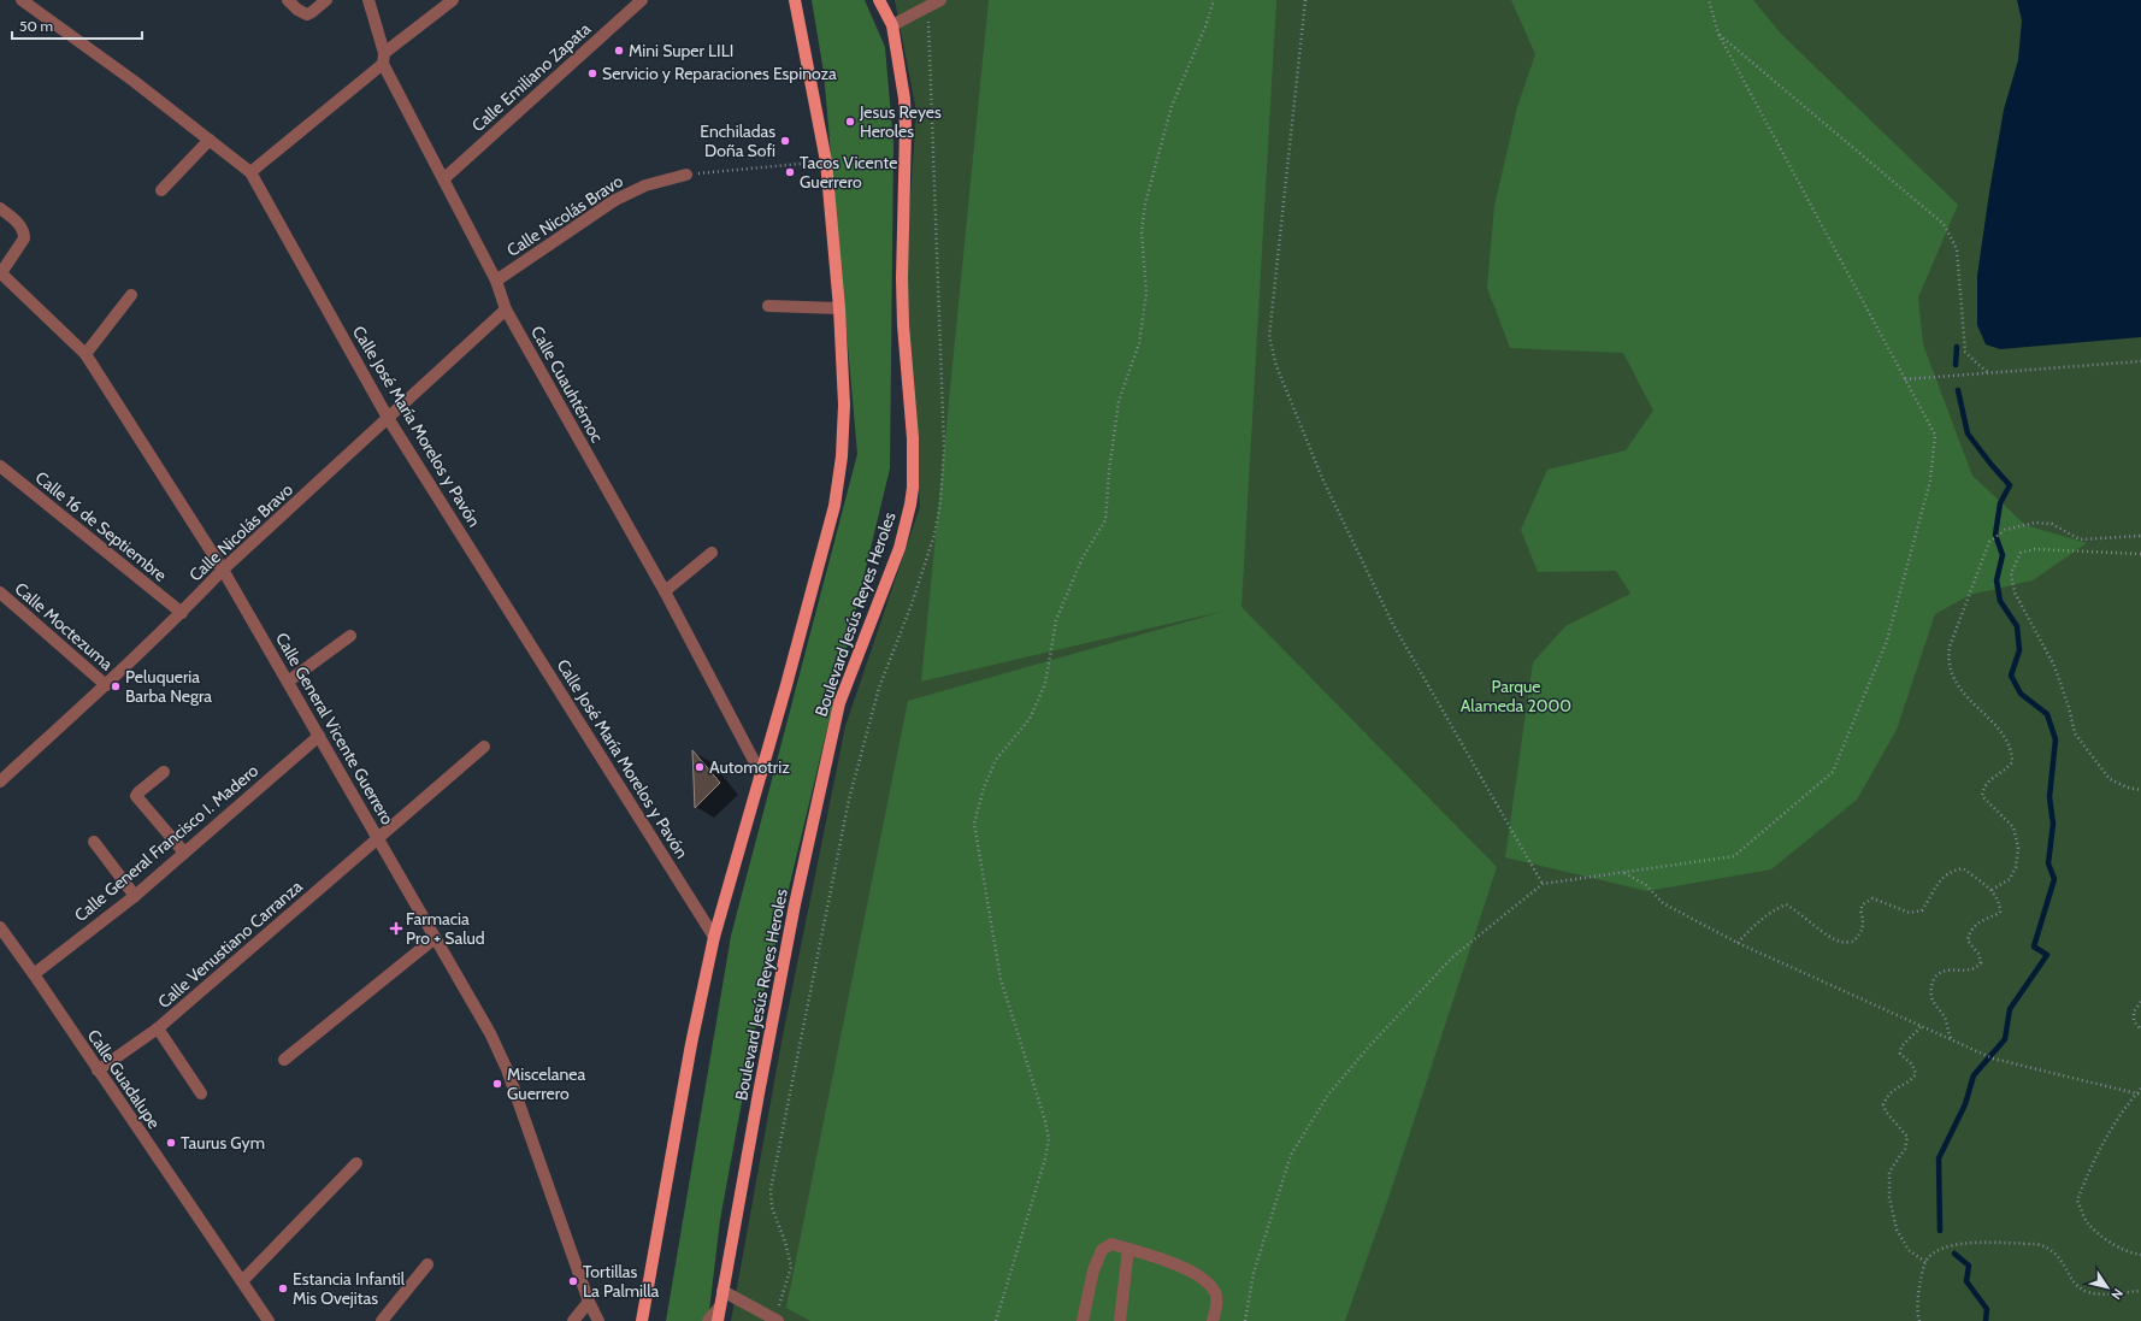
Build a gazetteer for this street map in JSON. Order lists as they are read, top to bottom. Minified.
{"streets":{"main road":["Boulevard Jesús Reyes Heroles"],"street":["Calle Emiliano Zapata","Calle Nicolás Bravo","Calle Cuauhtémoc","Calle José María Morelos y Pavón","Calle 16 de Septiembre","Calle Moctezuma","Calle General Vicente Guerrero","Calle General Francisco I. Madero","Calle Venustiano Carranza","Calle Guadalupe"]},"crossings":[["Calle Emiliano Zapata","Calle Cuauhtémoc"],["Calle Nicolás Bravo","Calle Cuauhtémoc"],["Calle Nicolás Bravo","Calle José María Morelos y Pavón"],["Calle Nicolás Bravo","Calle 16 de Septiembre"],["Calle Nicolás Bravo","Calle Moctezuma"],["Calle Nicolás Bravo","Calle General Vicente Guerrero"],["Calle General Vicente Guerrero","Calle General Francisco I. Madero"],["Calle General Vicente Guerrero","Calle Venustiano Carranza"],["Calle General Francisco I. Madero","Calle Guadalupe"],["Calle Venustiano Carranza","Calle Guadalupe"]],"parks":["Parque Alameda 2000"],"places":{"other":["Mini Super LILI","Servicio y Reparaciones Espinoza","Jesus Reyes Heroles","Enchiladas Doña Sofi","Tacos Vicente Guerrero","Peluqueria Barba Negra","Automotriz","Miscelanea Guerrero","Taurus Gym","Tortillas La Palmilla","Estancia Infantil Mis Ovejitas"],"health":["Farmacia Pro + Salud"]},"scale_bar":"50 m","north":"bottom right"}
